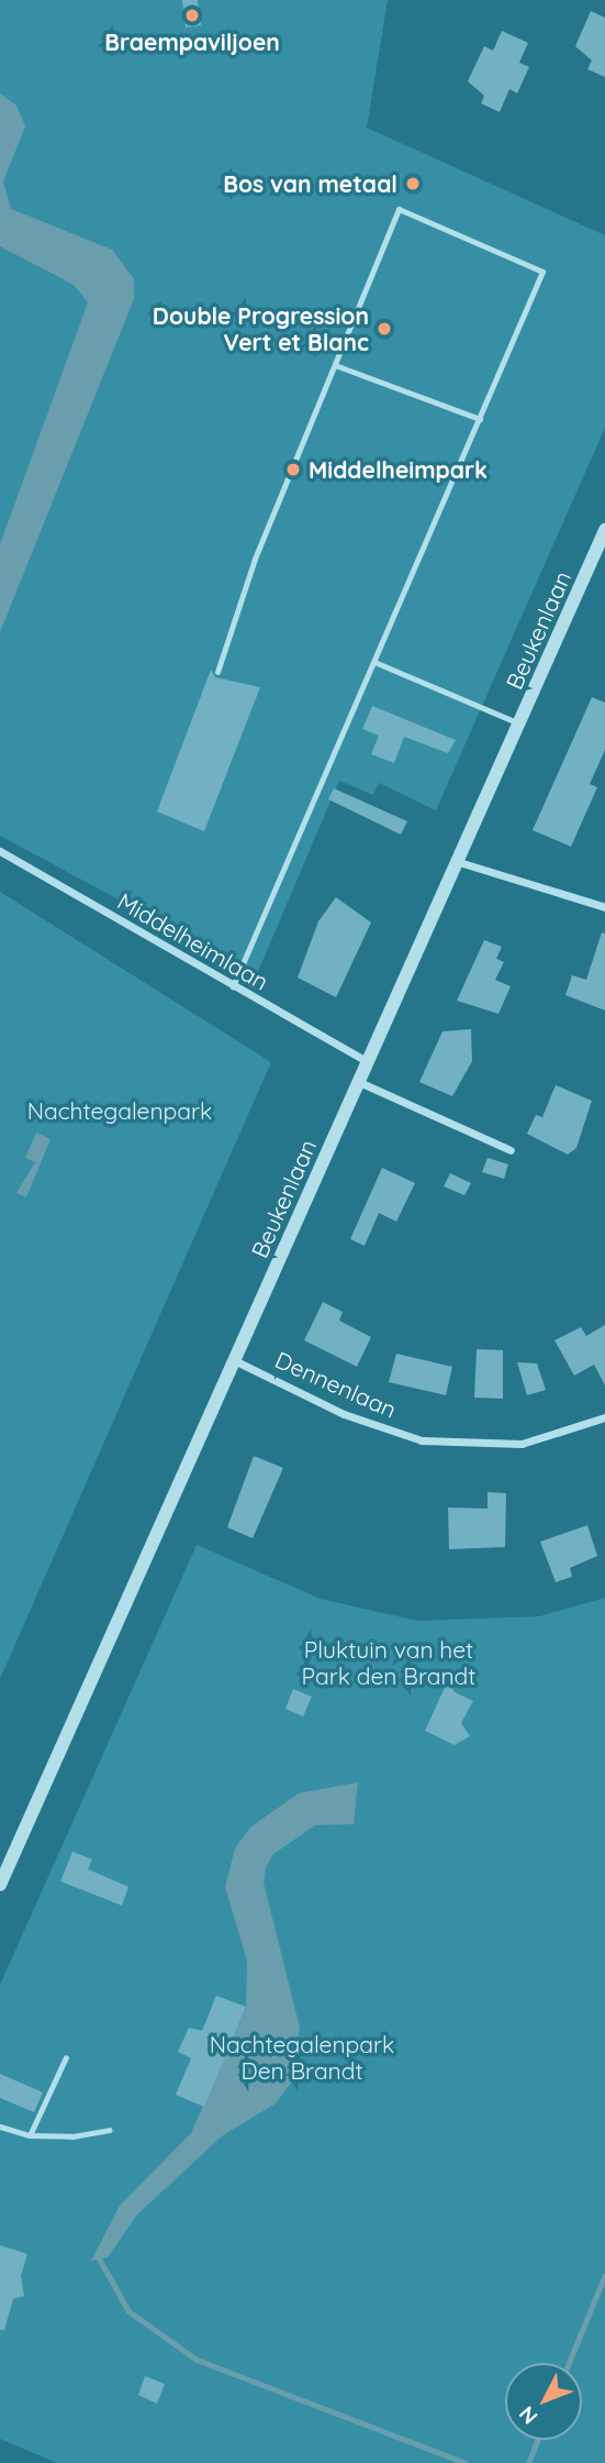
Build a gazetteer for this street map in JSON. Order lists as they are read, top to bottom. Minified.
{"streets":{"street":["Beukenlaan","Middelheimlaan","Dennenlaan"]},"crossings":[["Beukenlaan","Middelheimlaan"],["Beukenlaan","Dennenlaan"]],"parks":["Nachtegalenpark","Pluktuin van het Park den Brandt","Nachtegalenpark Den Brandt"],"places":["Braempaviljoen","Bos van metaal","Double Progression Vert et Blanc","Middelheimpark"],"north":"bottom left"}
